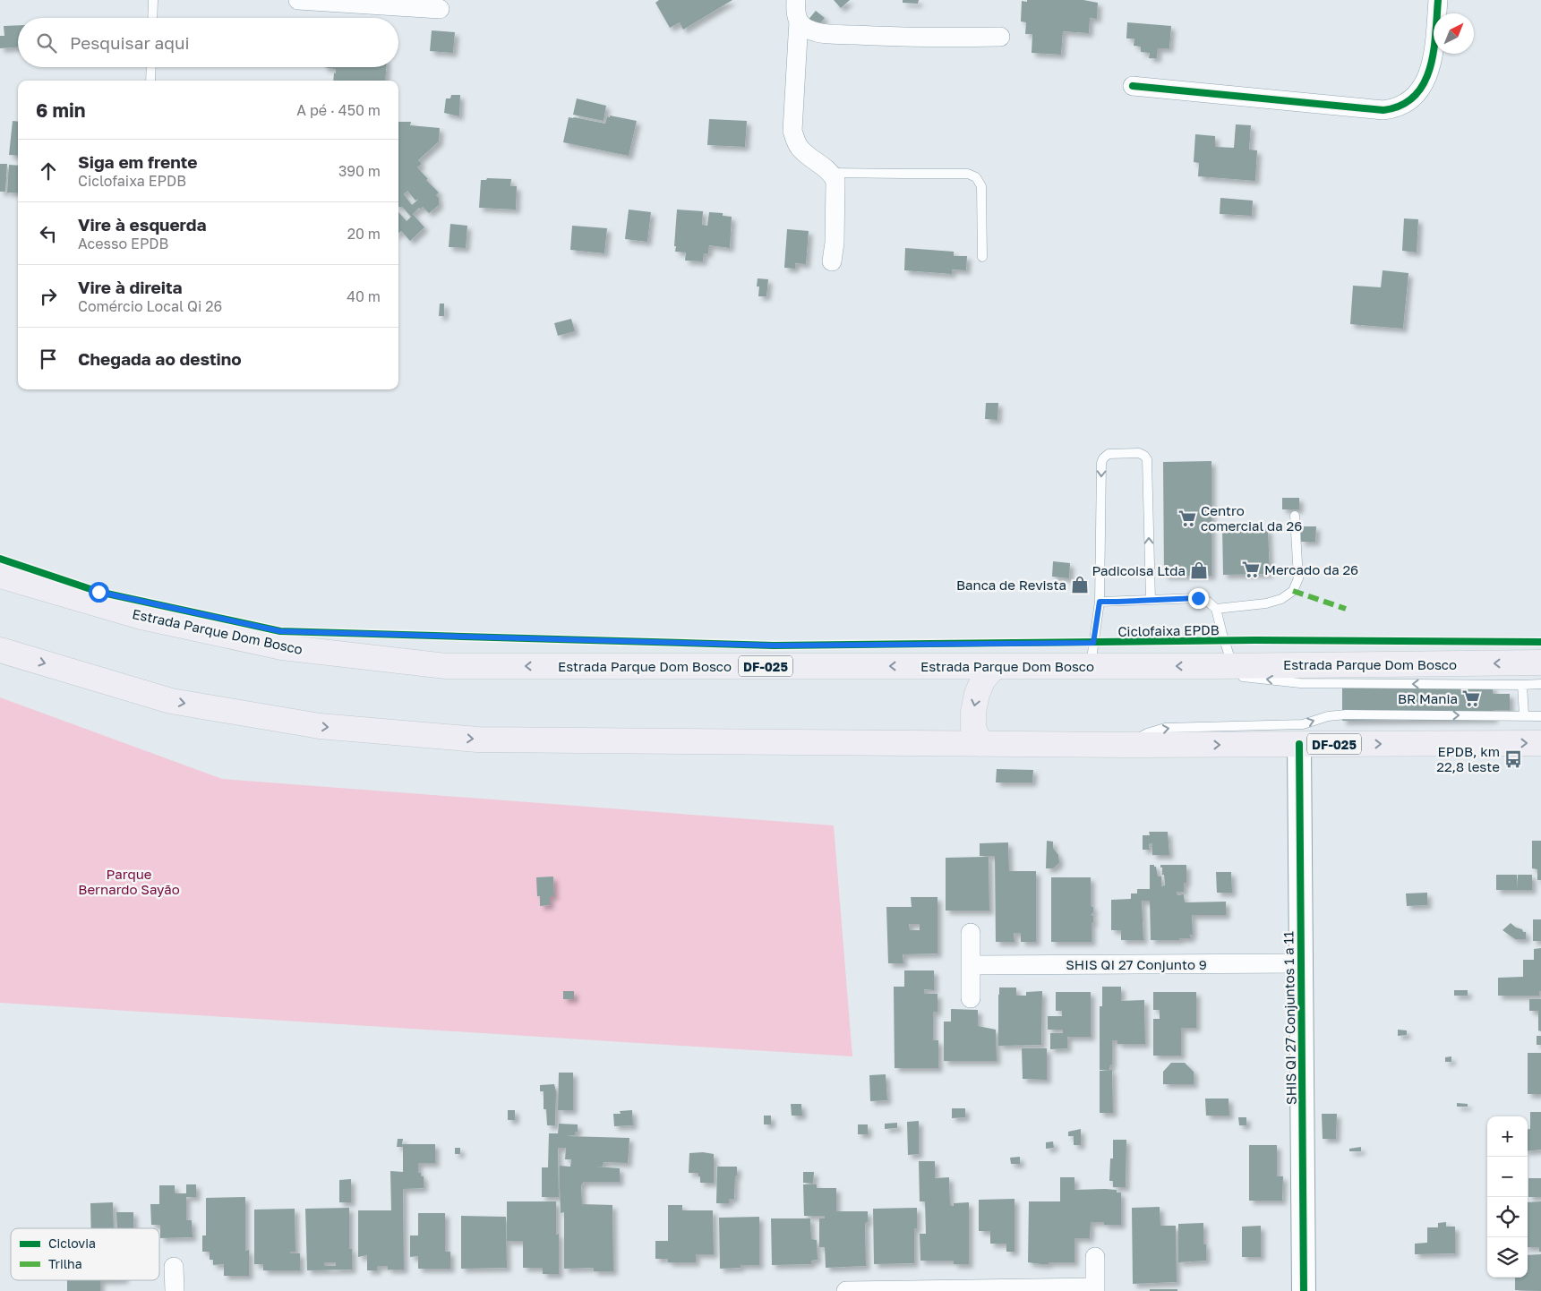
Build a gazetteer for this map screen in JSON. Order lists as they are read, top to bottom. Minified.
{"streets":{"main road":["Estrada Parque Dom Bosco","DF-025"],"street":["SHIS QI 27 Conjunto 9","SHIS QI 27 Conjuntos 1 a 11"],"cycle path":["Ciclofaixa EPDB"]},"crossings":[["DF-025","SHIS QI 27 Conjuntos 1 a 11"],["SHIS QI 27 Conjunto 9","SHIS QI 27 Conjuntos 1 a 11"]],"parks":["Parque Bernardo Sayão"],"places":{"supermarket":["Centro comercial da 26","Mercado da 26","BR Mania"],"shop":["Padicoisa Ltda","Banca de Revista"],"bus stop":["EPDB, km 22,8 leste"]},"legend":["Ciclovia","Trilha"],"north":"top right","page":{"search":"Pesquisar aqui","heading":["6 min","A pé · 450 m"],"list":[["Siga em frente","Ciclofaixa EPDB","390 m"],["Vire à esquerda","Acesso EPDB","20 m"],["Vire à direita","Comércio Local Qi 26","40 m"],"Chegada ao destino"],"map_buttons":["+","−"]}}
